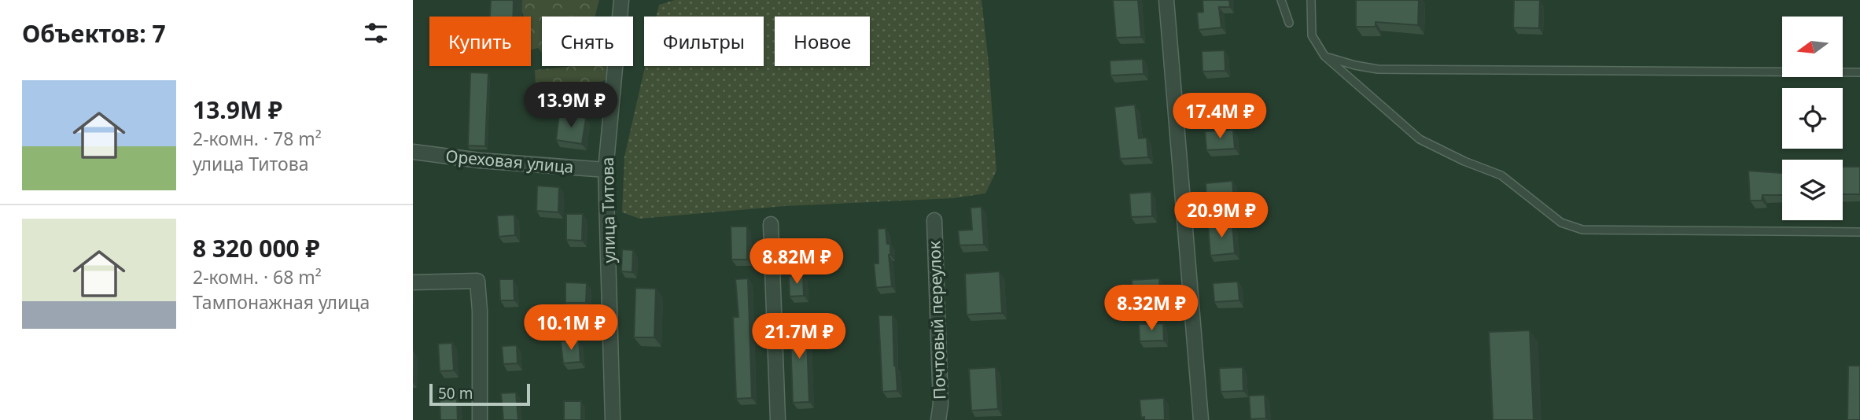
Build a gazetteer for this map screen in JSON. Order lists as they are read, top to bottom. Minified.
{"streets":{"street":["Ореховая улица","улица Титова","Почтовый переулок"]},"crossings":[["Ореховая улица","улица Титова"]],"scale_bar":"50 m","north":"left","page":{"heading":"Объектов: 7","chip":["Купить","Снять","Фильтры","Новое"],"list":[{"name":"13.9M ₽","note":"2-комн. · 78 m² · улица Титова"},{"name":"8 320 000 ₽","note":"2-комн. · 68 m² · Тампонажная улица"}],"price":["13.9M ₽","17.4M ₽","20.9M ₽","8.82M ₽","8.32M ₽","10.1M ₽","21.7M ₽"],"scale":"50 m"}}
